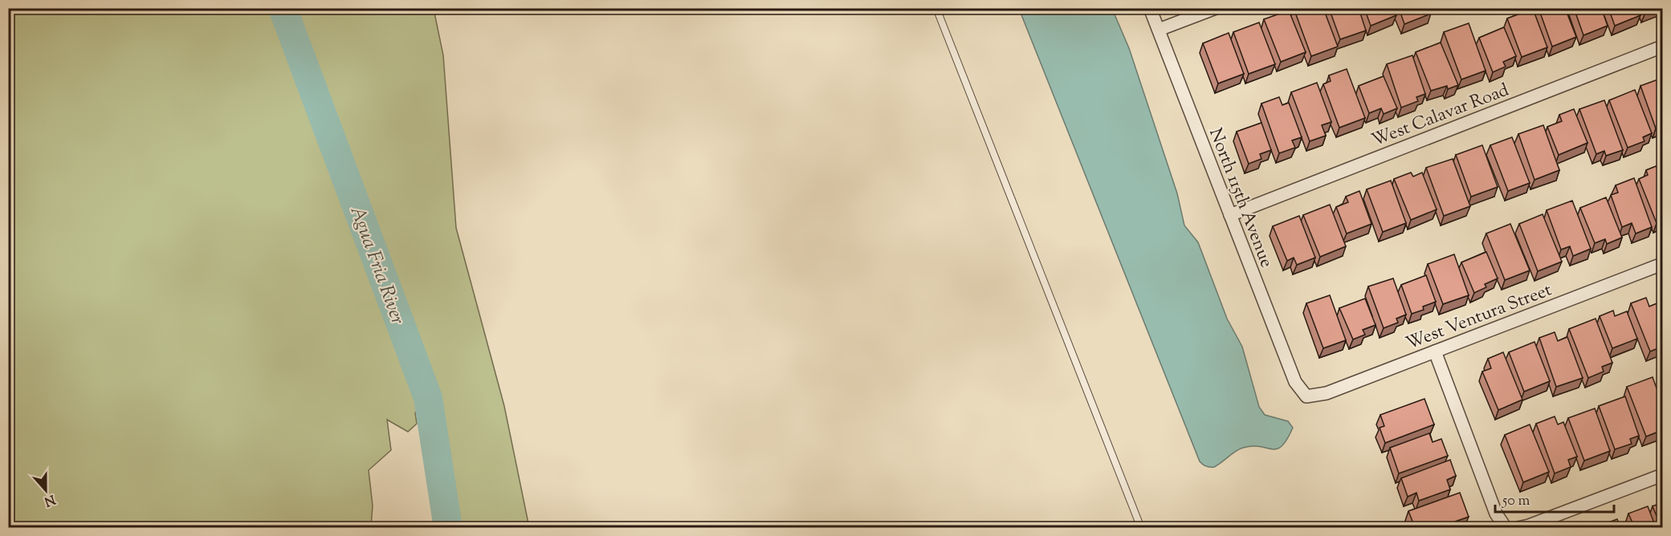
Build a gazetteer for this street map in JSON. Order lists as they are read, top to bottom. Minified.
{"streets":{"street":["West Calavar Road","North 115th Avenue","West Ventura Street"]},"crossings":[["West Calavar Road","North 115th Avenue"],["North 115th Avenue","West Ventura Street"]],"water":["Agua Fria River"],"scale_bar":"50 m","north":"bottom"}
